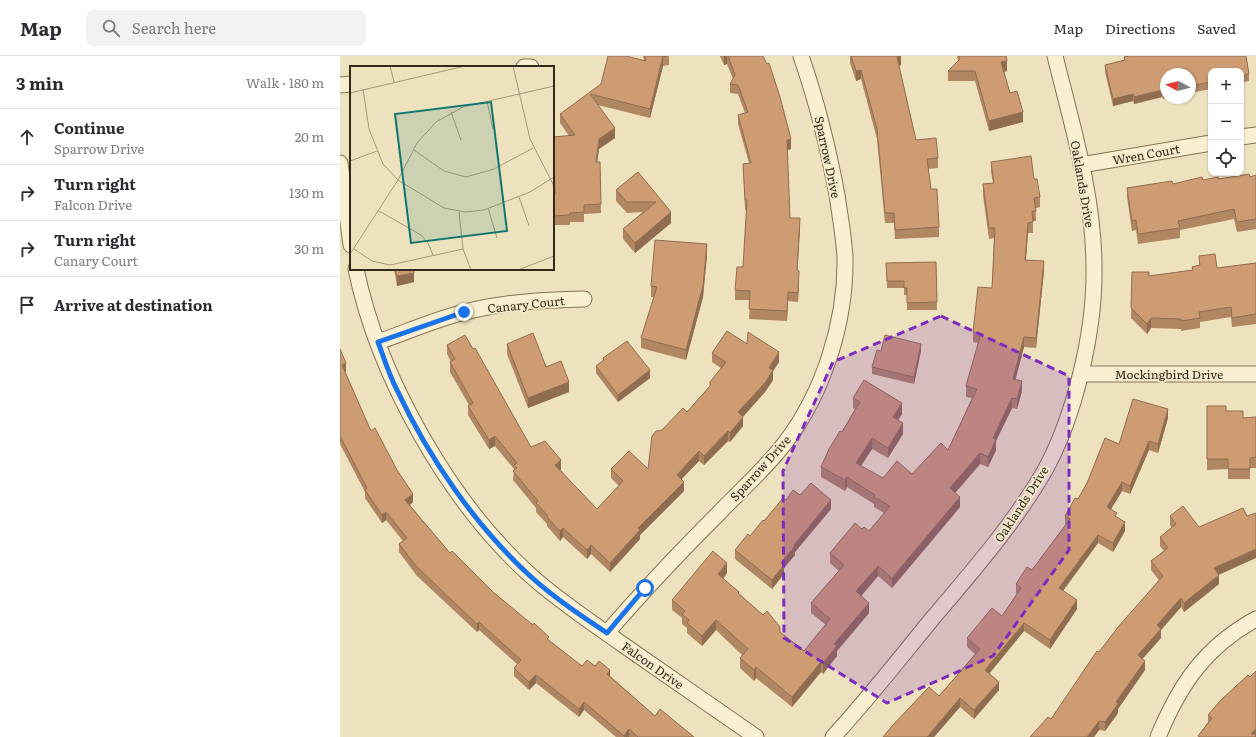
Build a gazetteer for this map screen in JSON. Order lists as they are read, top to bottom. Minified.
{"streets":{"street":["Wren Court","Sparrow Drive","Oaklands Drive","Canary Court","Mockingbird Drive","Falcon Drive"]},"crossings":[["Wren Court","Oaklands Drive"],["Sparrow Drive","Falcon Drive"],["Oaklands Drive","Mockingbird Drive"],["Canary Court","Falcon Drive"]],"north":"left","page":{"header":"Map","search":"Search here","nav":["Map","Directions","Saved"],"heading":["3 min","Walk · 180 m"],"map_buttons":["+","−"],"list":[["Continue","Sparrow Drive","20 m"],["Turn right","Falcon Drive","130 m"],["Turn right","Canary Court","30 m"],"Arrive at destination"]}}
